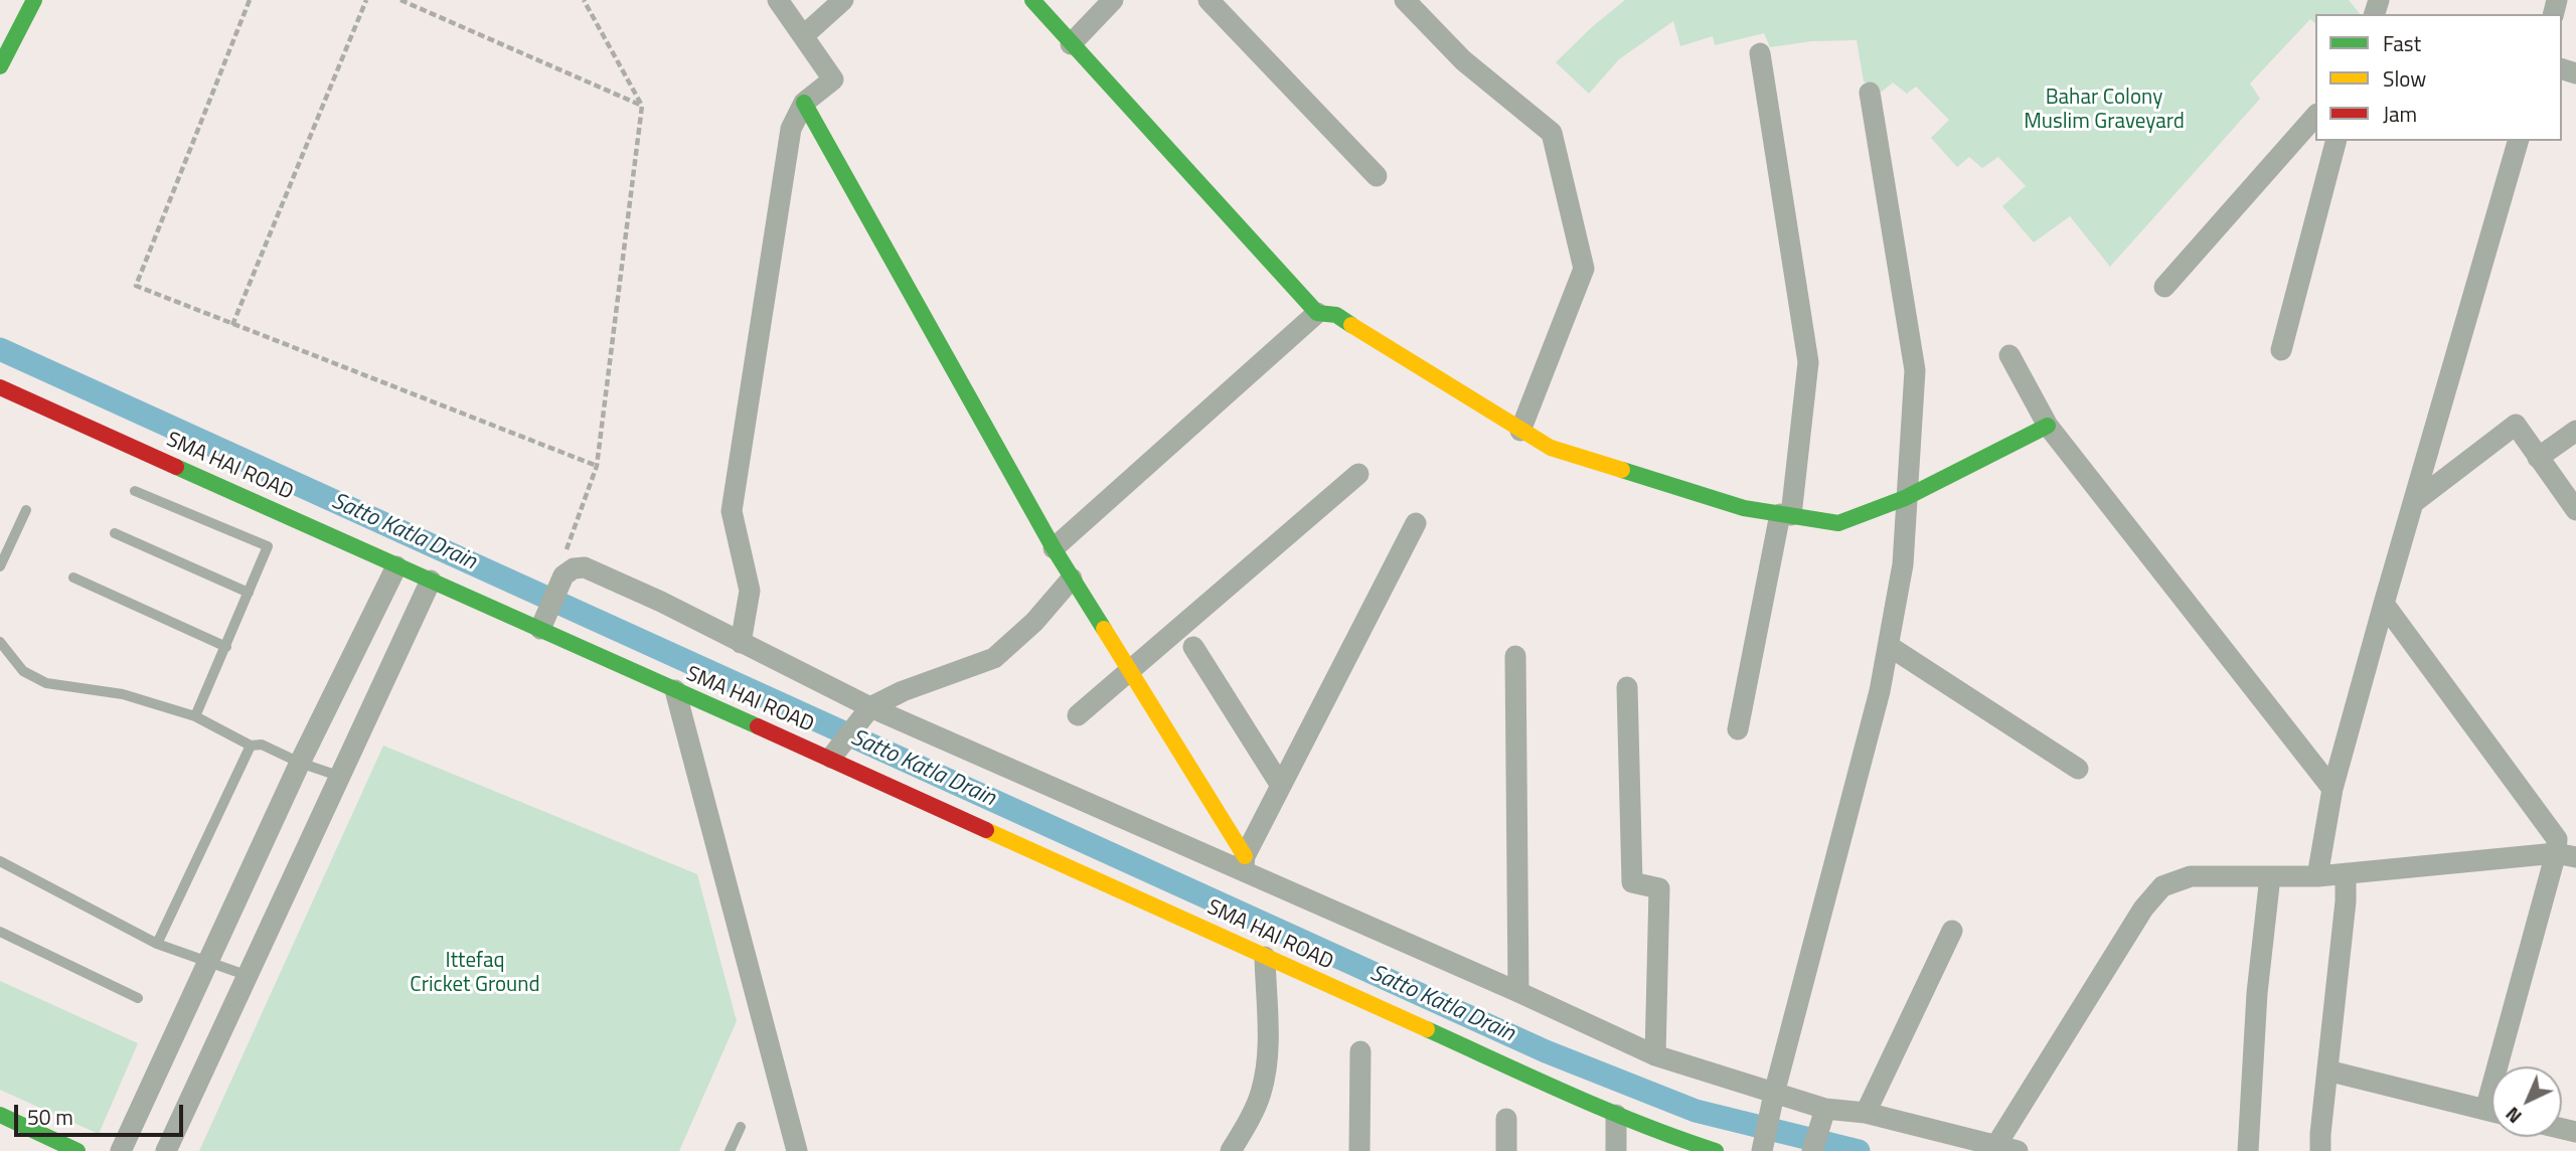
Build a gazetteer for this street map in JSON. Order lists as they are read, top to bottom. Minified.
{"streets":{"street":["SMA HAI ROAD"]},"water":["Satto Katla Drain"],"parks":["Bahar Colony Muslim Graveyard","Ittefaq Cricket Ground"],"legend":["Fast","Slow","Jam"],"scale_bar":"50 m","north":"bottom left"}
